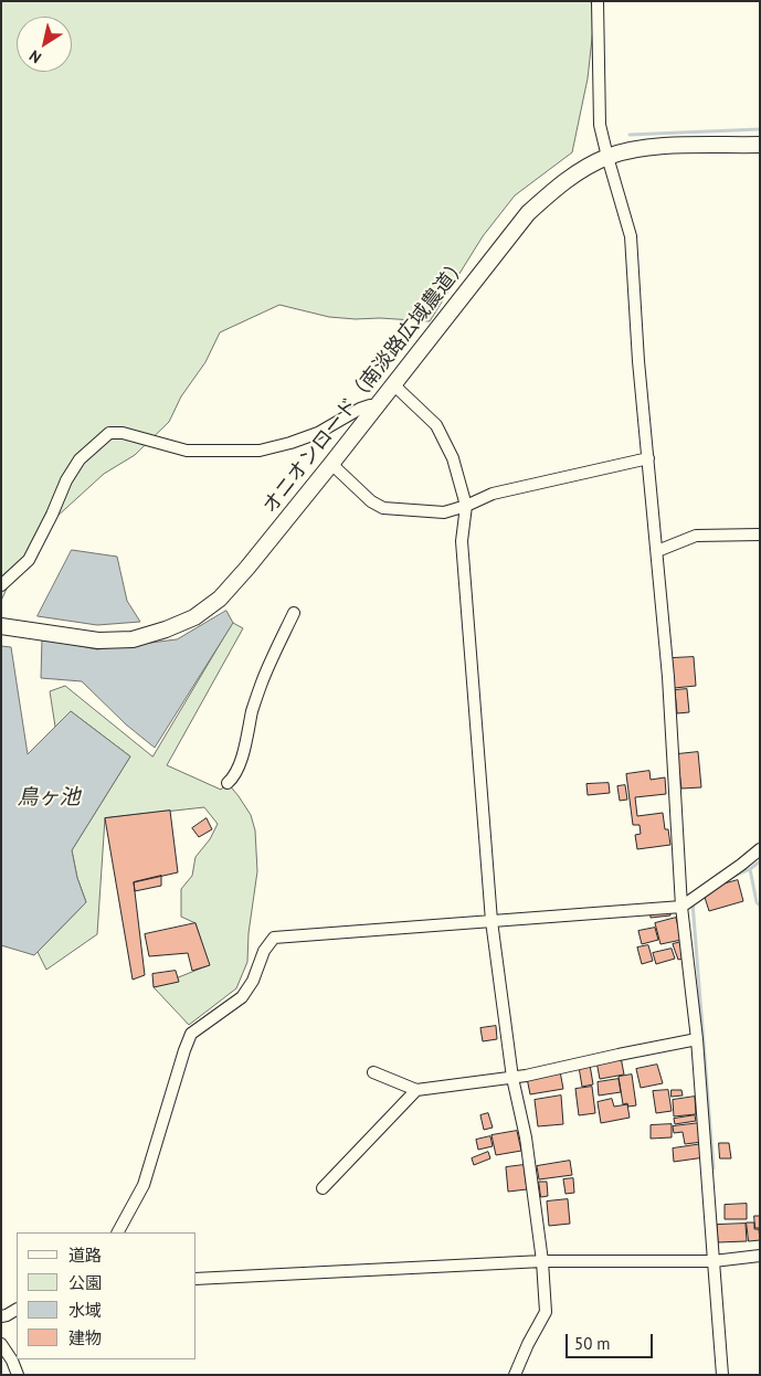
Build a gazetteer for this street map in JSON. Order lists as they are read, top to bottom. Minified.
{"streets":{"street":["オニオンロード（南淡路広域農道）"]},"water":["鳥ヶ池"],"legend":["道路","公園","水域","建物"],"scale_bar":"50 m","north":"bottom left"}
